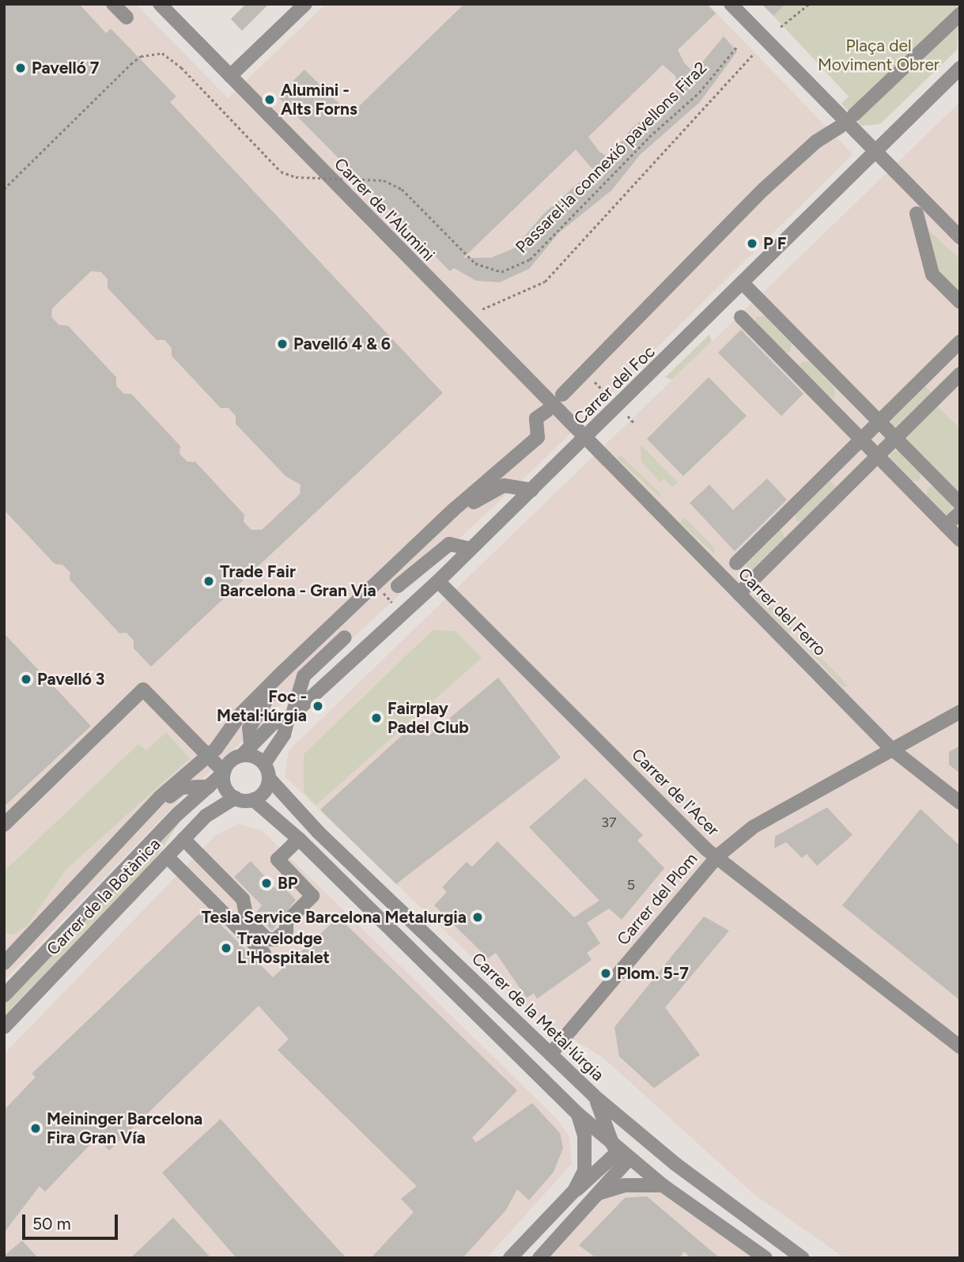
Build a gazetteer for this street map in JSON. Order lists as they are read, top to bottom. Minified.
{"streets":{"street":["Carrer de l'Alumini","Carrer del Foc","Carrer del Ferro","Carrer de l'Acer","Carrer de la Botànica","Carrer del Plom","Carrer de la Metal·lúrgia"],"path":["Passarel·la connexió pavellons Fira2"]},"crossings":[["Carrer de l'Alumini","Carrer del Foc"],["Carrer de l'Alumini","Carrer del Ferro"],["Carrer del Foc","Carrer del Ferro"],["Carrer del Foc","Carrer de l'Acer"],["Carrer del Foc","Carrer de la Botànica"],["Carrer del Foc","Carrer de la Metal·lúrgia"],["Carrer del Ferro","Carrer del Plom"],["Carrer de l'Acer","Carrer del Plom"],["Carrer de la Botànica","Carrer de la Metal·lúrgia"],["Carrer del Plom","Carrer de la Metal·lúrgia"]],"parks":["Plaça del Moviment Obrer"],"places":["Pavelló 7","Alumini - Alts Forns","P F","Pavelló 4 & 6","Trade Fair Barcelona - Gran Via","Pavelló 3","Foc - Metal·lúrgia","Fairplay Padel Club","BP","Tesla Service Barcelona Metalurgia","Travelodge L'Hospitalet","Plom. 5-7","Meininger Barcelona Fira Gran Vía"],"house_numbers":["37","5"],"scale_bar":"50 m"}
